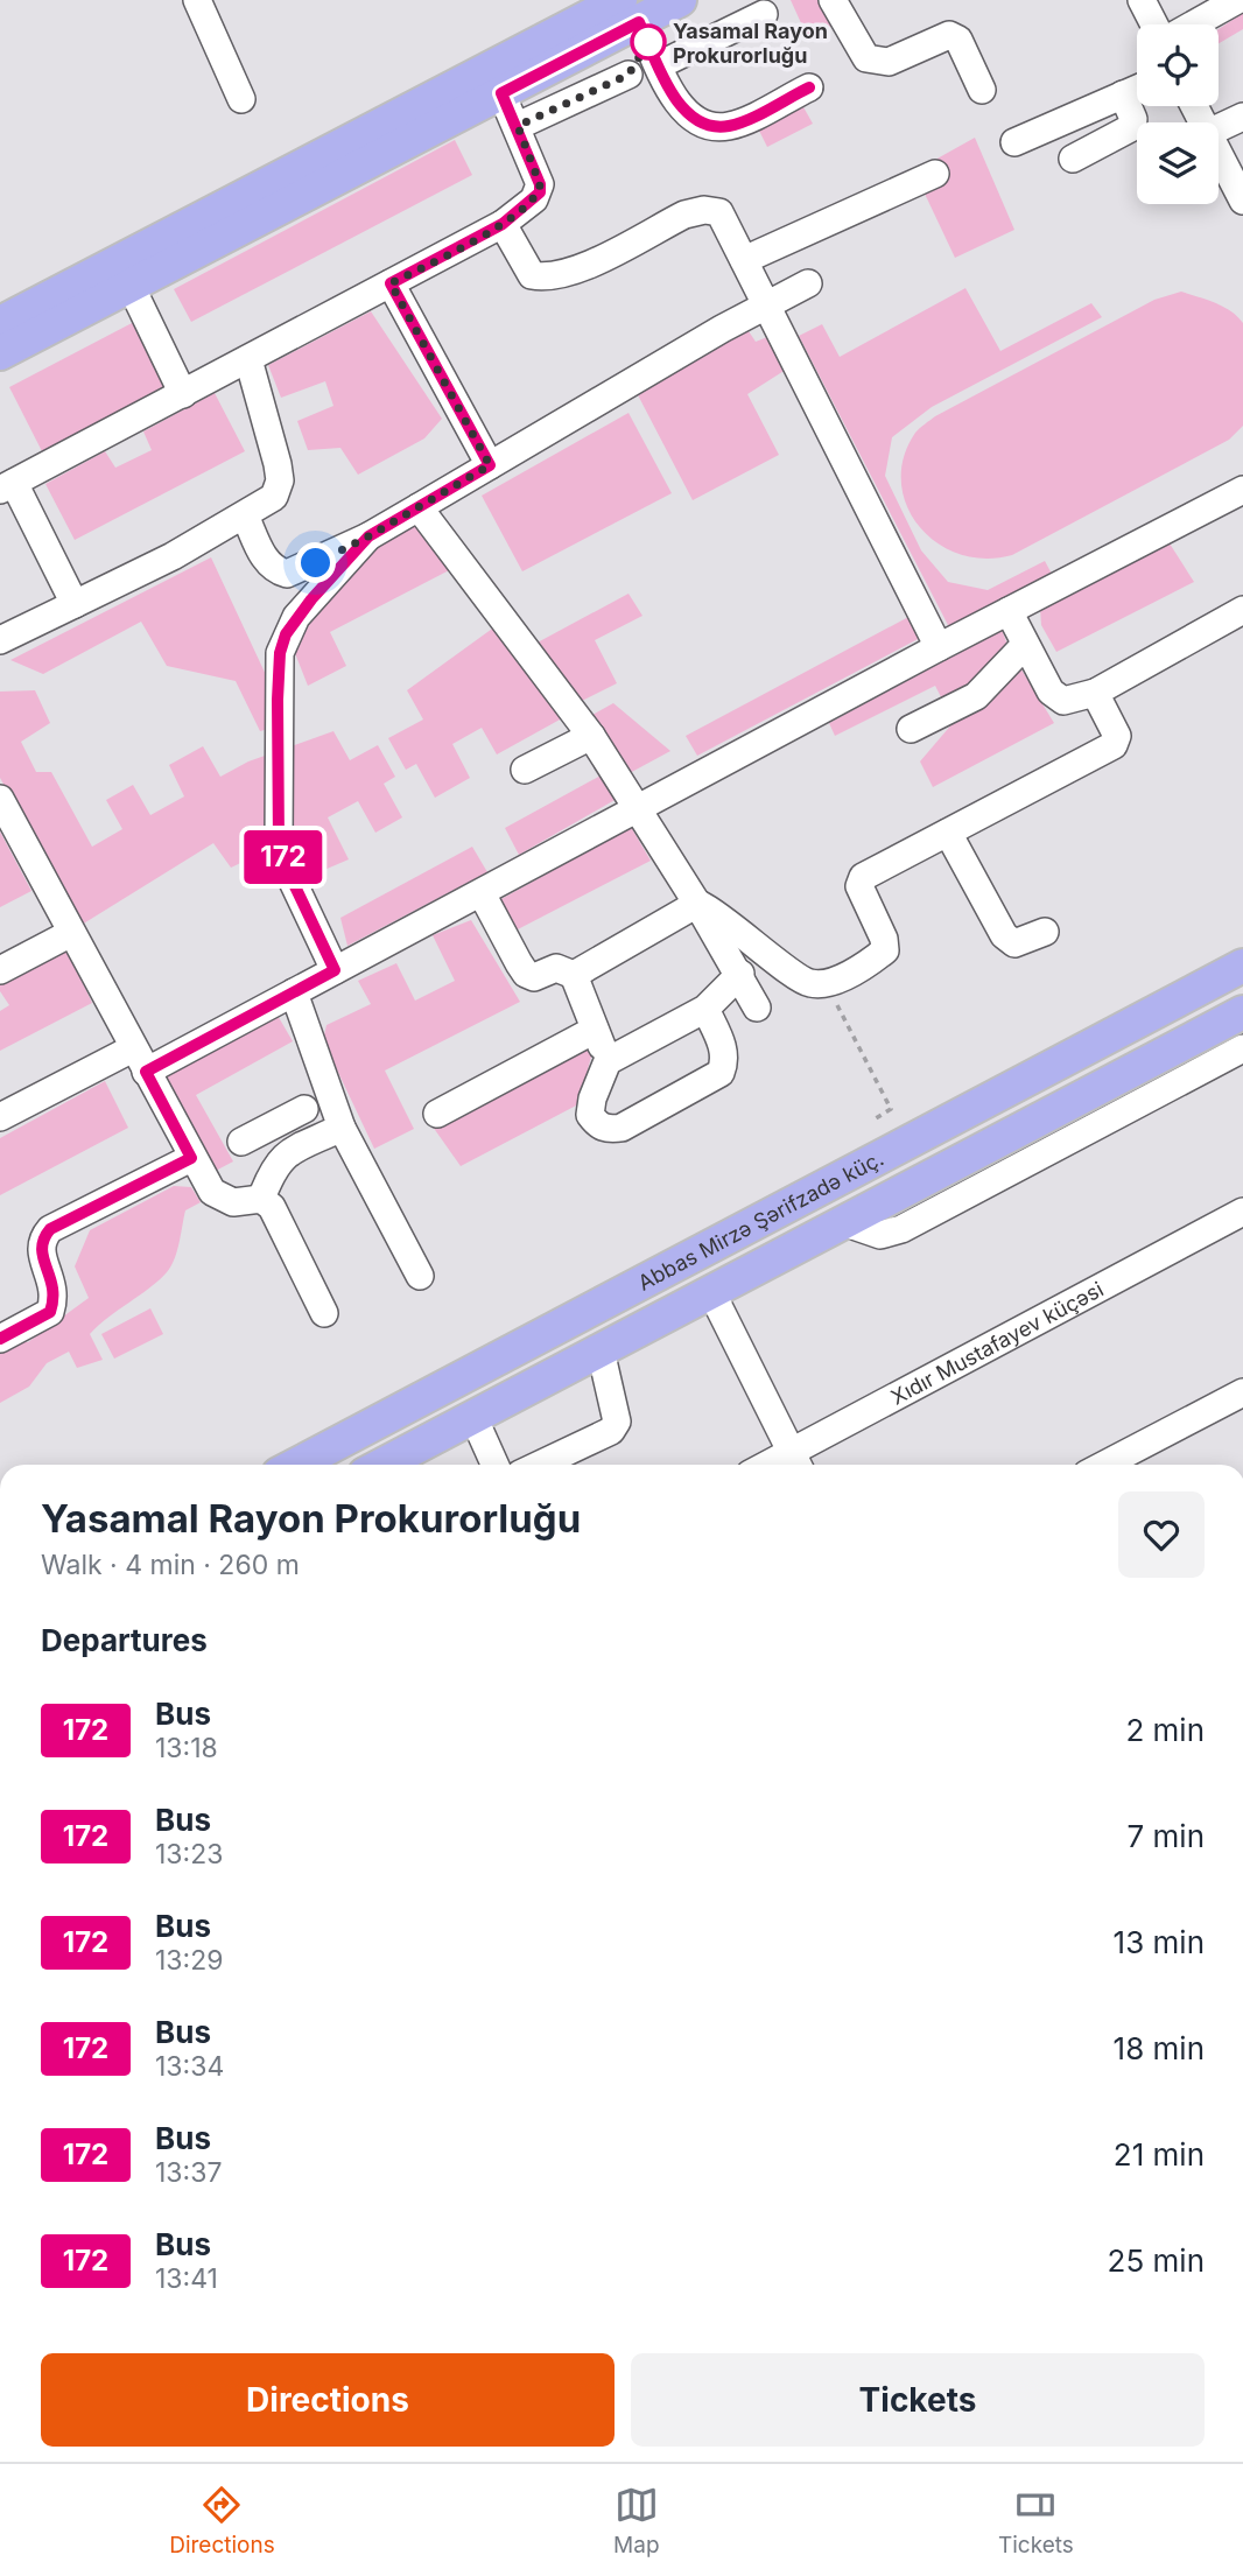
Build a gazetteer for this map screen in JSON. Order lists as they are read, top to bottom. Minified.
{"streets":{"main road":["Abbas Mirzə Şərifzadə küç."],"street":["Xıdır Mustafayev küçəsi"]},"places":["Yasamal Rayon Prokurorluğu"],"lines":["bus line 172"],"page":{"on_map":"172","heading":[["Yasamal Rayon Prokurorluğu","Walk · 4 min · 260 m"],"Departures"],"list":[{"mark":"172","name":"Bus","note":"13:18","value":"2 min"},{"mark":"172","name":"Bus","note":"13:23","value":"7 min"},{"mark":"172","name":"Bus","note":"13:29","value":"13 min"},{"mark":"172","name":"Bus","note":"13:34","value":"18 min"},{"mark":"172","name":"Bus","note":"13:37","value":"21 min"},{"mark":"172","name":"Bus","note":"13:41","value":"25 min"}],"buttons":["Directions","Tickets"],"tabs":["Directions","Map","Tickets"]}}
